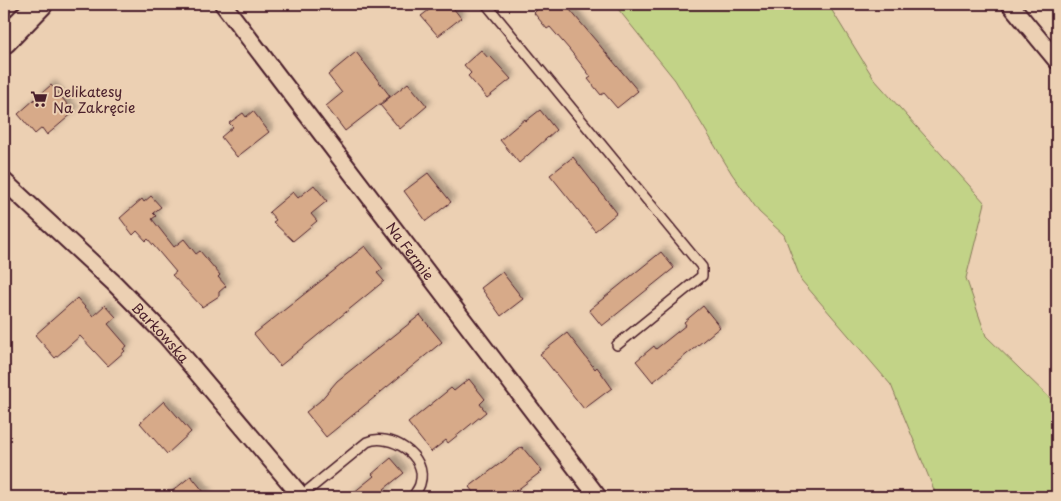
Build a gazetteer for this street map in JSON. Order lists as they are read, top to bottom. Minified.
{"streets":{"street":["Na Fermie","Barkowska"]},"places":{"supermarket":["Delikatesy Na Zakręcie"]}}
